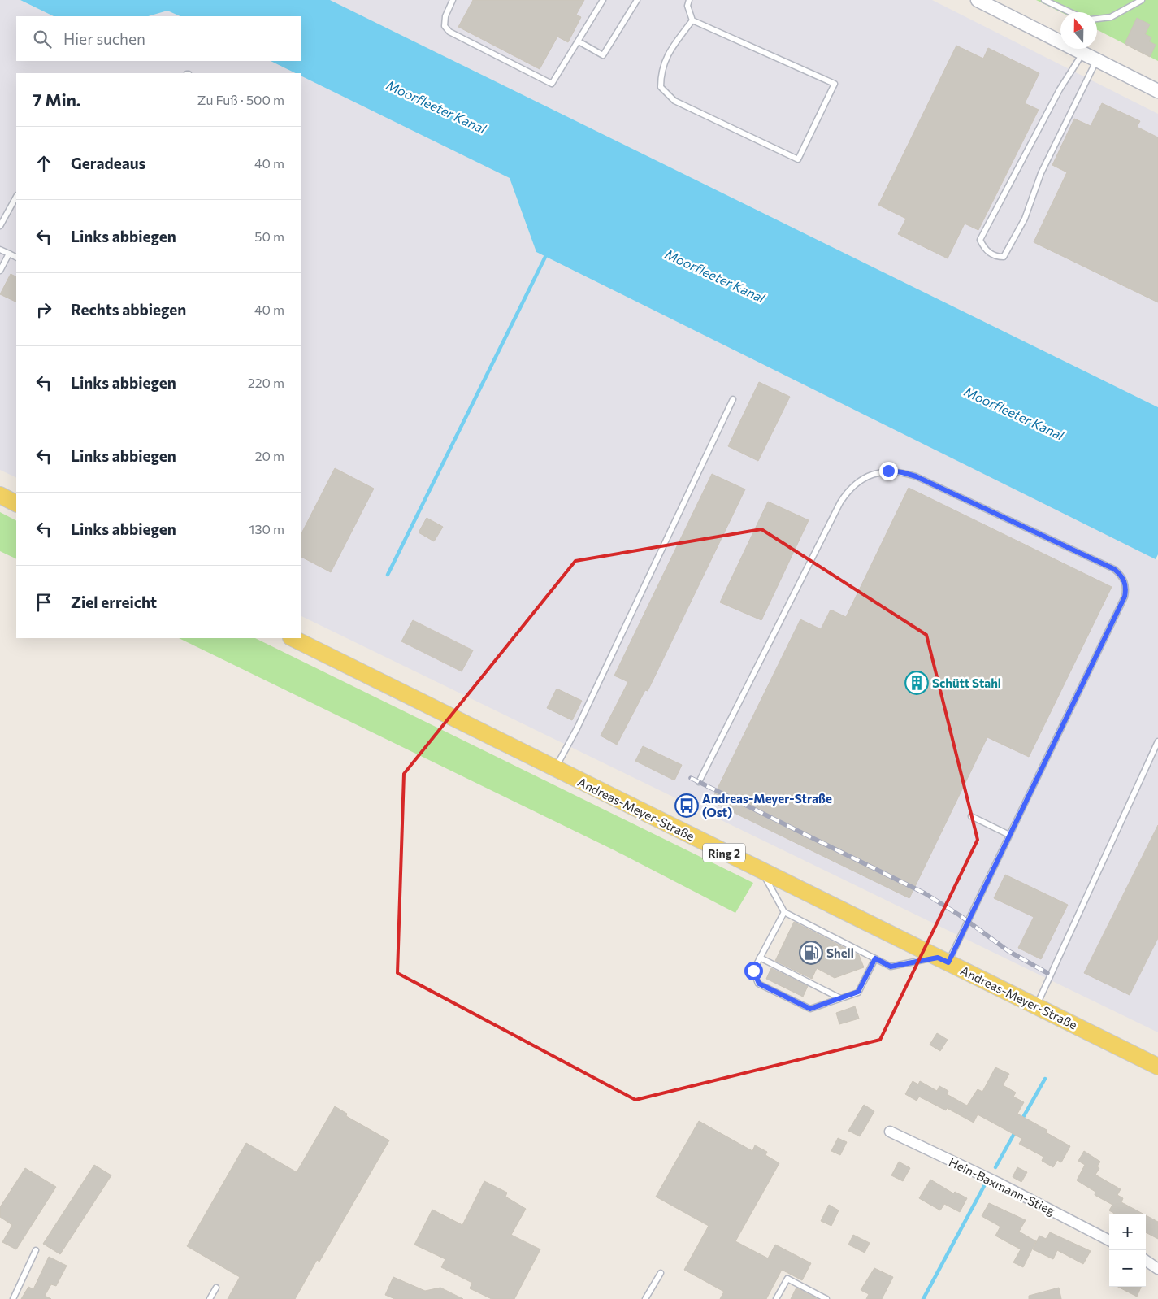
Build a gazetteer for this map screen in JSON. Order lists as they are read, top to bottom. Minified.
{"streets":{"main road":["Andreas-Meyer-Straße","Ring 2"],"street":["Hein-Baxmann-Stieg"]},"water":["Moorfleeter Kanal"],"places":{"building":["Schütt Stahl"],"bus stop":["Andreas-Meyer-Straße (Ost)"],"fuel station":["Shell"]},"north":"top","page":{"search":"Hier suchen","heading":["7 Min.","Zu Fuß · 500 m"],"list":[["Geradeaus","40 m"],["Links abbiegen","50 m"],["Rechts abbiegen","40 m"],["Links abbiegen","220 m"],["Links abbiegen","20 m"],["Links abbiegen","130 m"],"Ziel erreicht"],"map_buttons":["+","−"]}}
